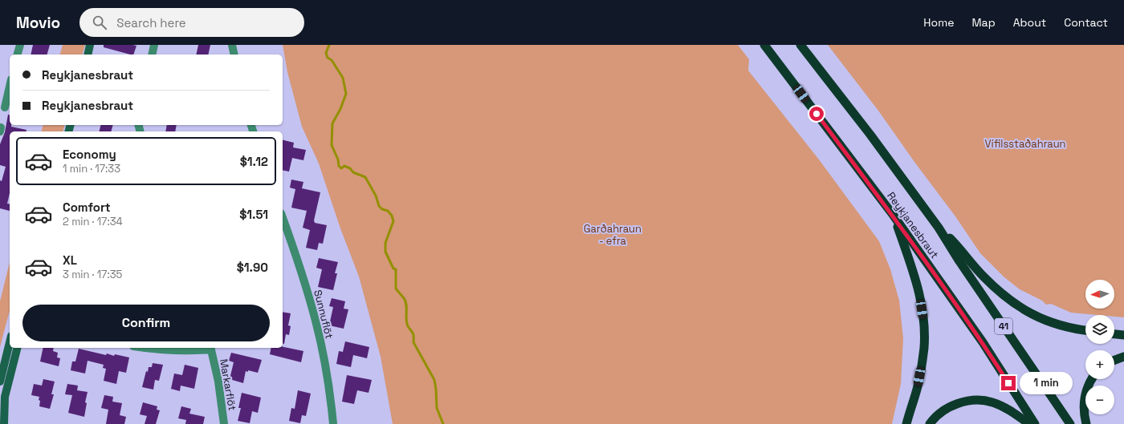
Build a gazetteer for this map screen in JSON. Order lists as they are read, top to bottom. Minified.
{"streets":{"highway":["Reykjanesbraut","41"],"street":["Sunnuflöt","Markarflöt"]},"parks":["Vífilsstaðahraun","Garðahraun - efra"],"north":"left","page":{"header":"Movio","search":"Search here","nav":["Home","Map","About","Contact"],"banner":["Reykjanesbraut","Reykjanesbraut"],"list":[{"name":"Economy","note":"1 min · 17:33","value":"$1.12"},{"name":"Comfort","note":"2 min · 17:34","value":"$1.51"},{"name":"XL","note":"3 min · 17:35","value":"$1.90"}],"map_buttons":["+","−"],"buttons":"Confirm","bubble":"1 min"}}
